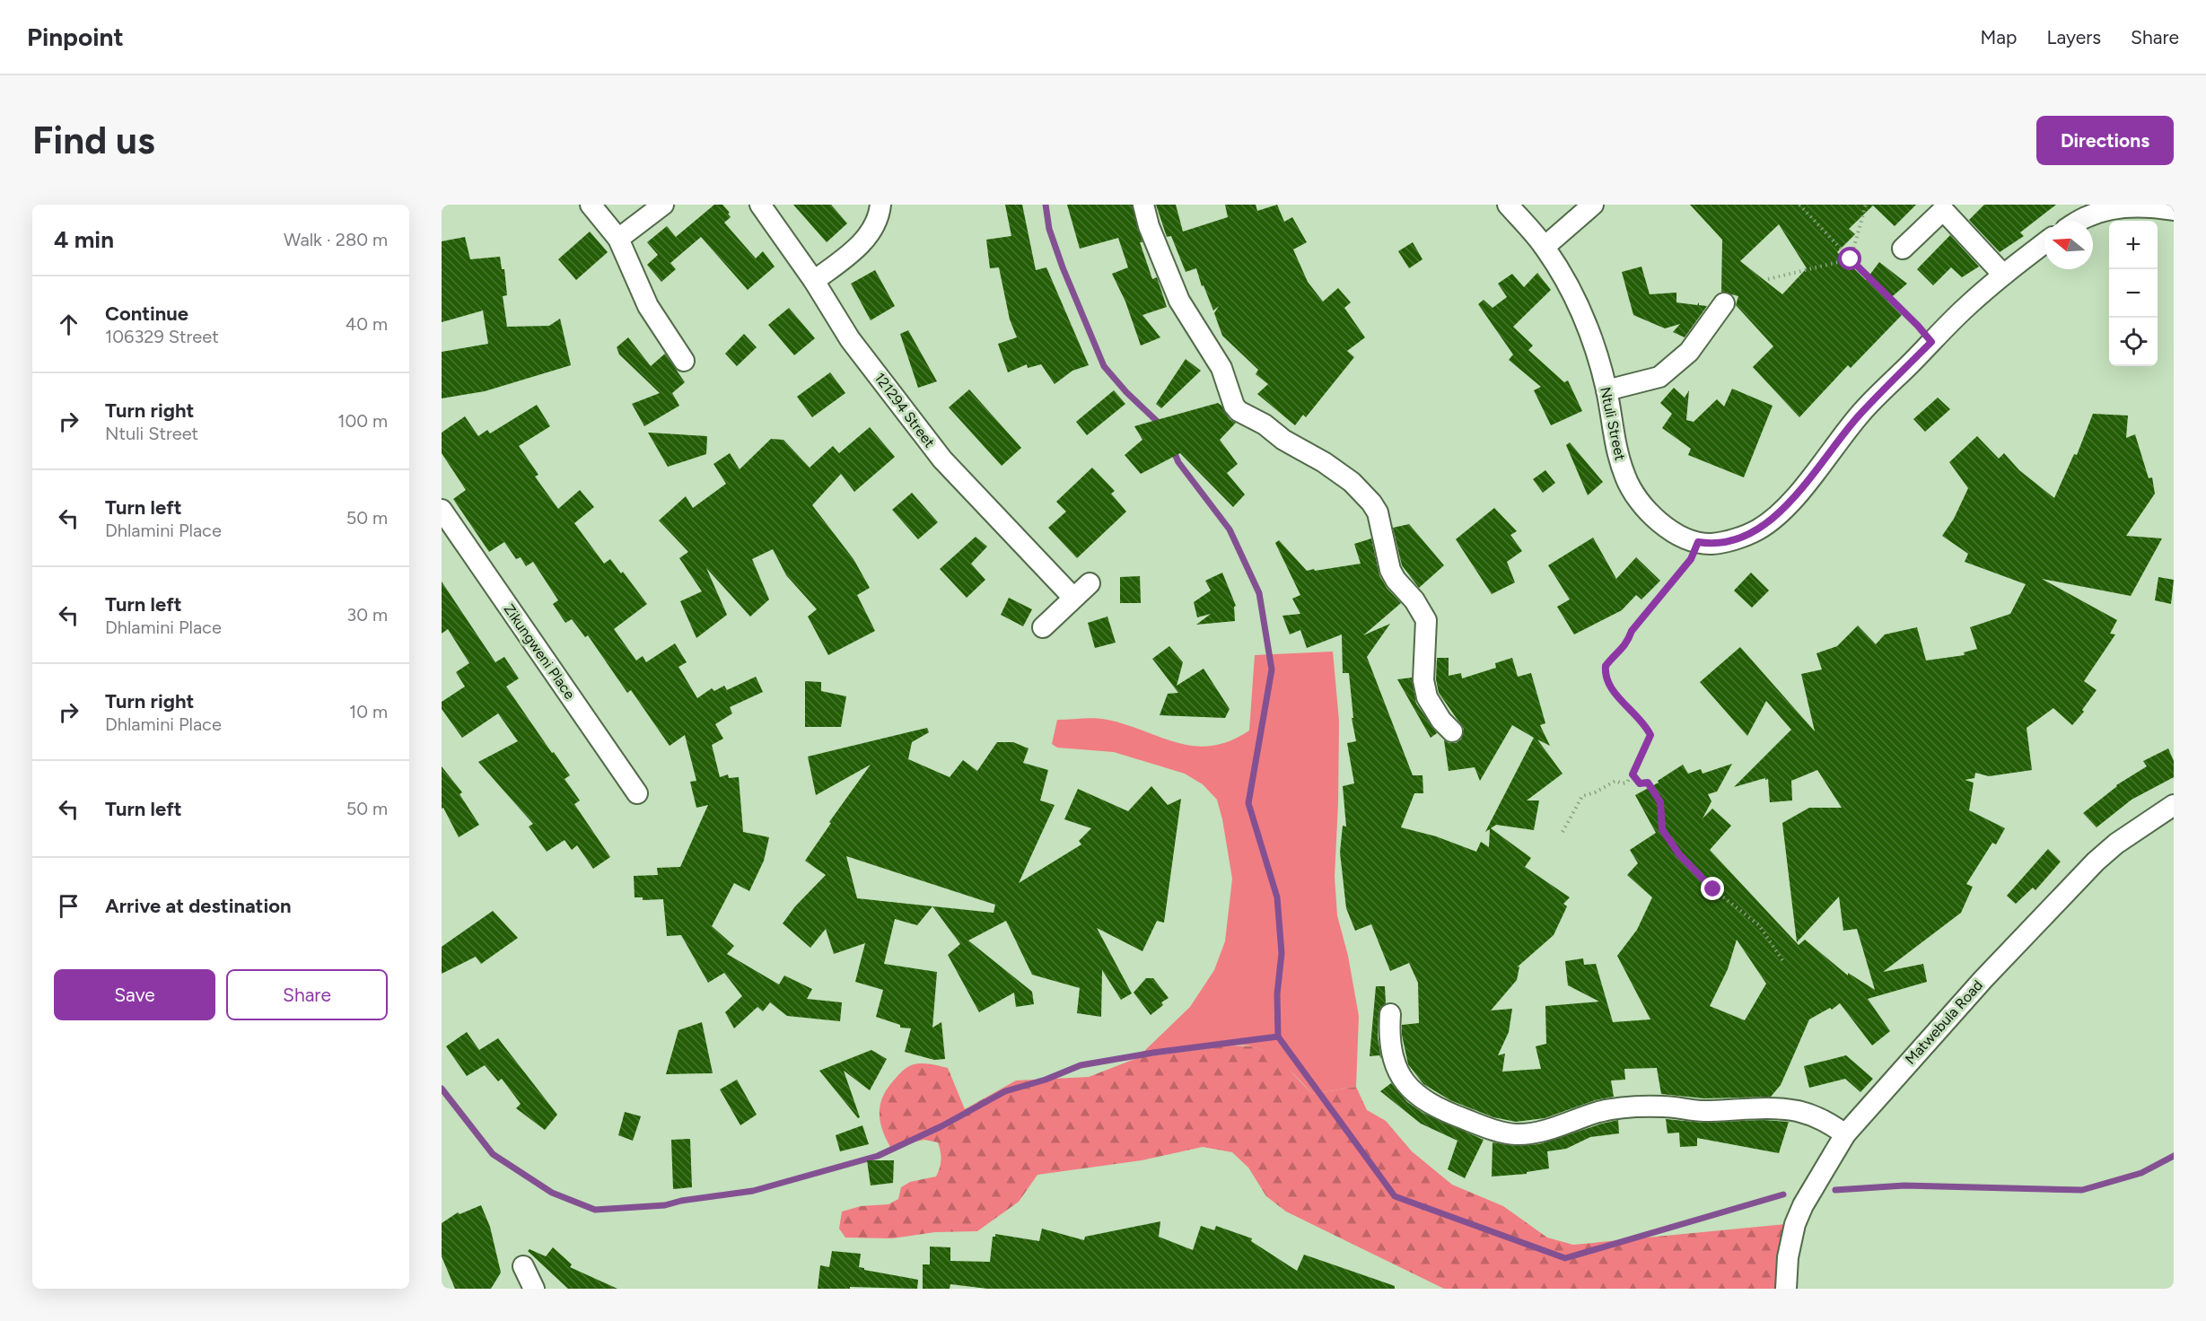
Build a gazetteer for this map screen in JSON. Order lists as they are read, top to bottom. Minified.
{"streets":{"street":["121294 Street","Ntuli Street","Zikungweni Place","Matwebula Road"]},"north":"left","page":{"header":"Pinpoint","nav":["Map","Layers","Share"],"buttons":["Directions",["Save","Share"]],"title":"Find us","heading":["4 min","Walk · 280 m"],"map_buttons":["+","−"],"list":[["Continue","106329 Street","40 m"],["Turn right","Ntuli Street","100 m"],["Turn left","Dhlamini Place","50 m"],["Turn left","Dhlamini Place","30 m"],["Turn right","Dhlamini Place","10 m"],["Turn left","50 m"],"Arrive at destination"]}}
